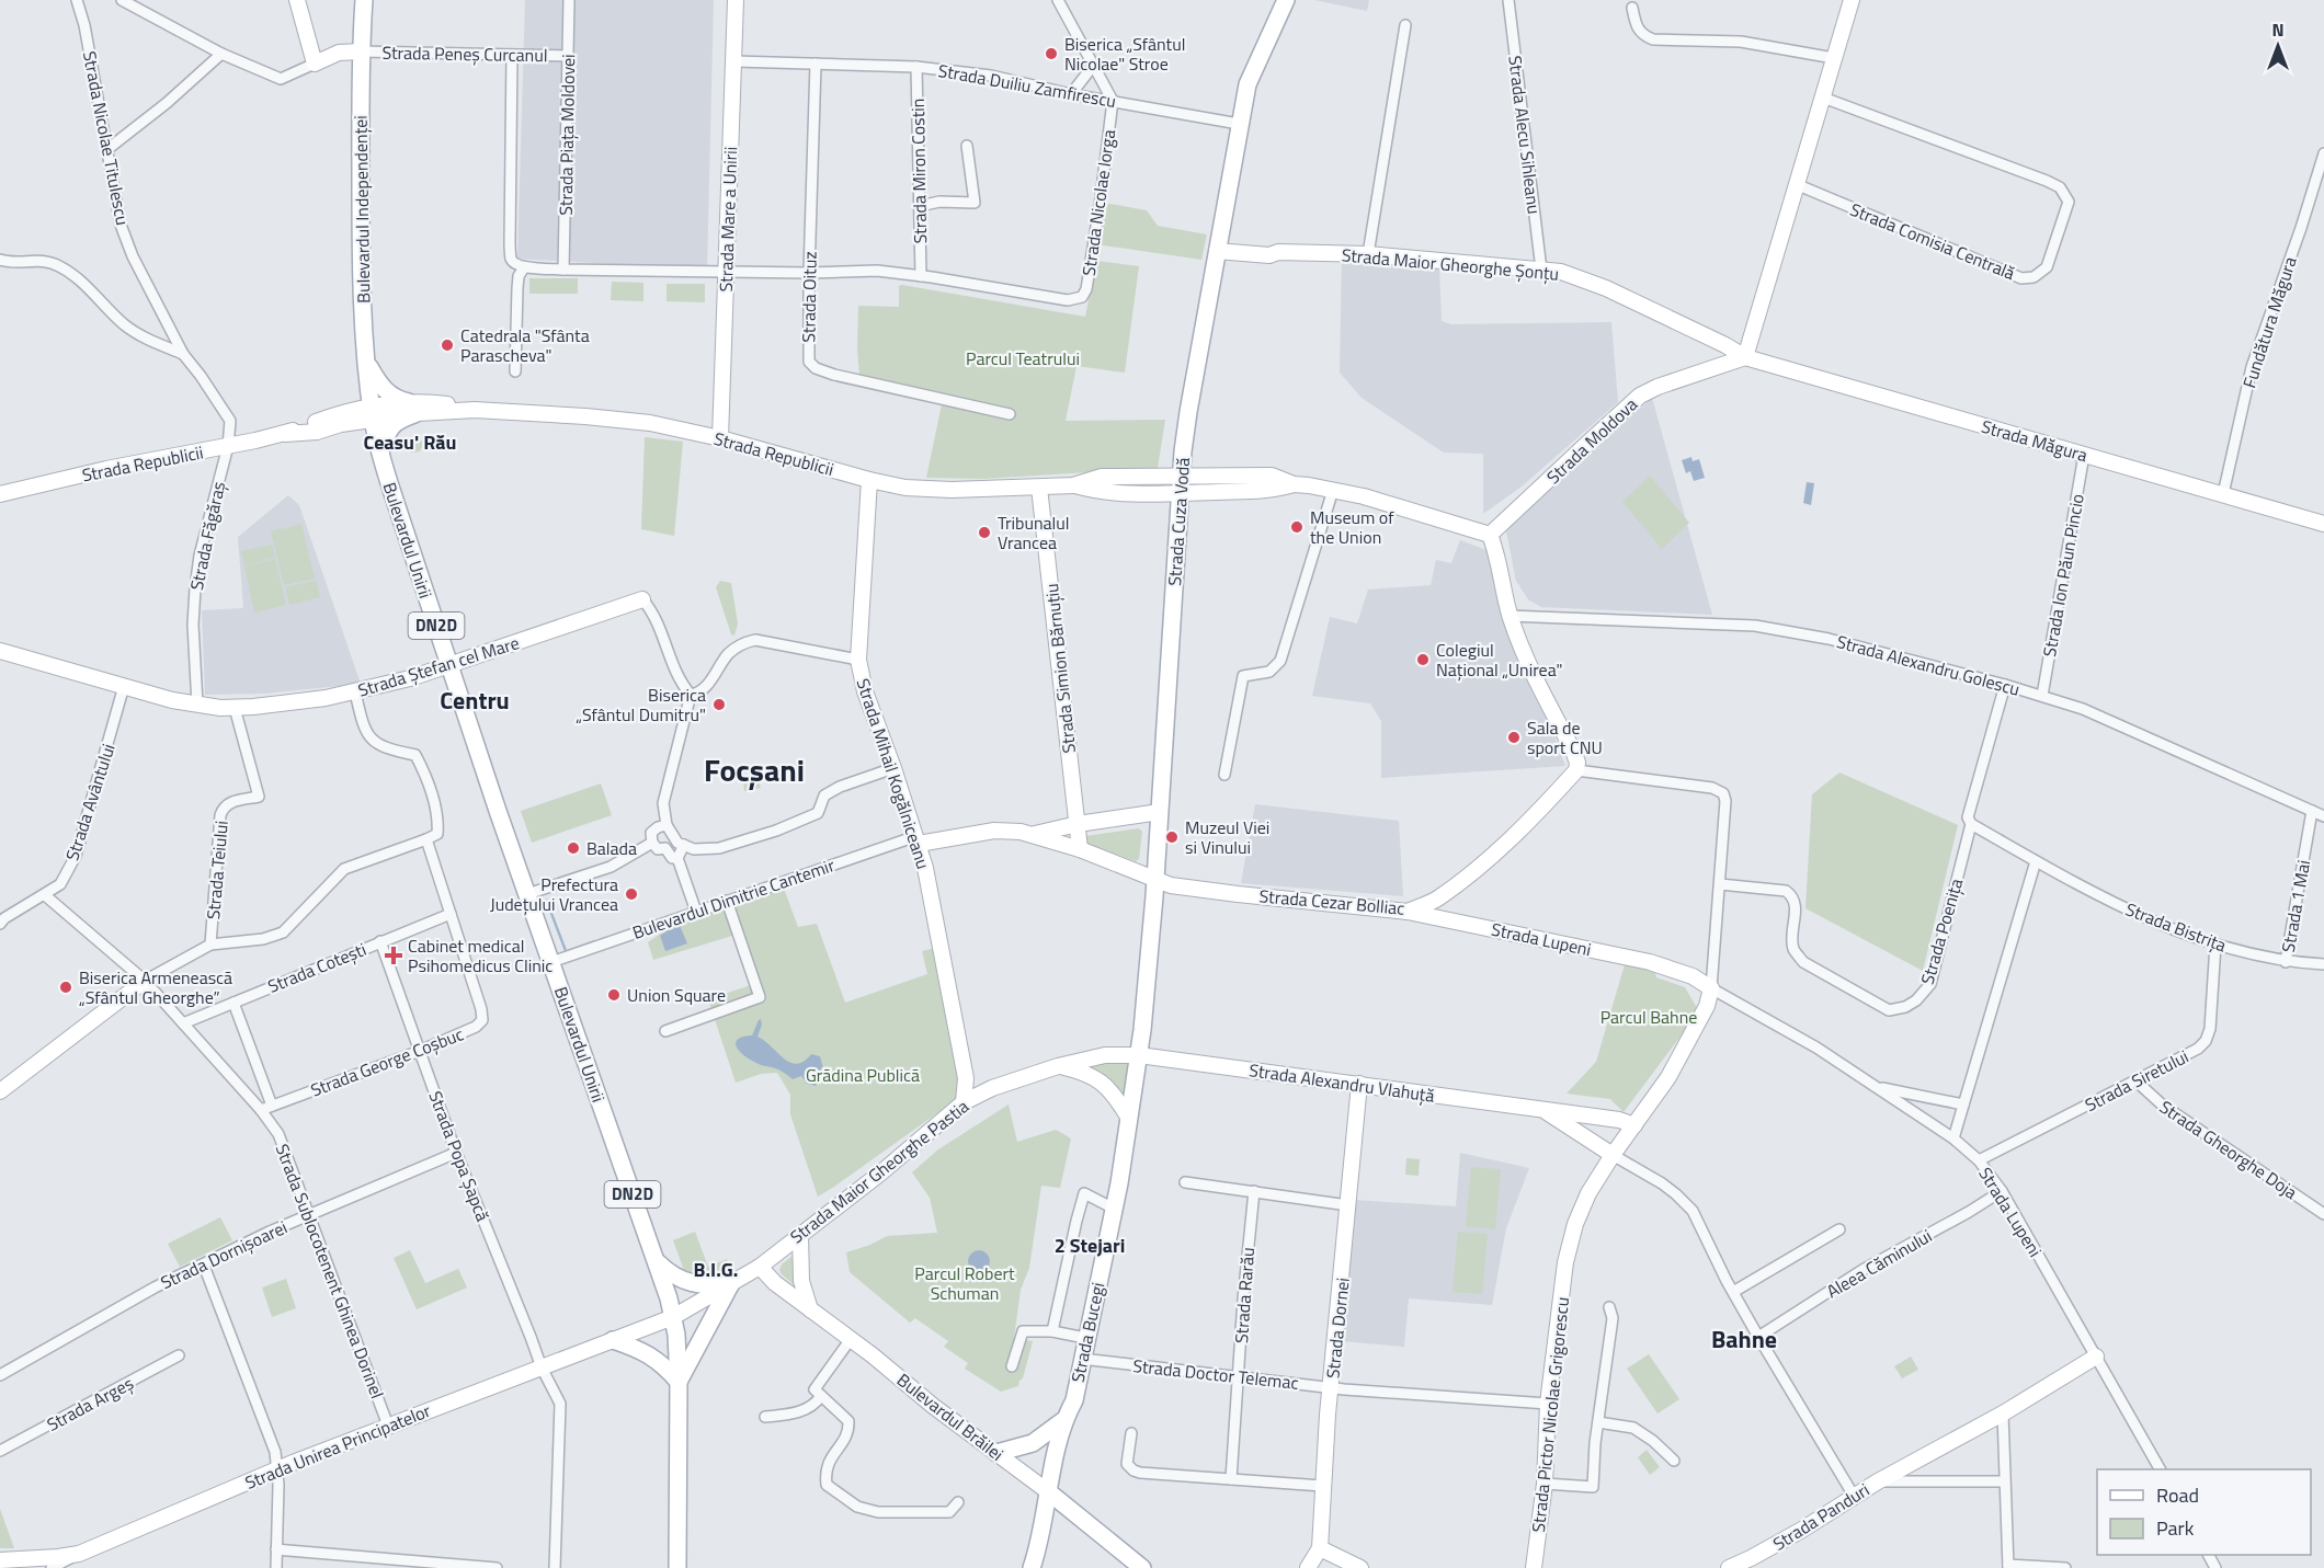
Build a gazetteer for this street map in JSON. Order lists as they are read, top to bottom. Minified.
{"streets":{"main road":["Bulevardul Independenței","Strada Cuza Vodă","Bulevardul Unirii","DN2D","Strada Bucegi","Bulevardul Brăilei"],"street":["Strada Peneș Curcanul","Strada Duiliu Zamfirescu","Strada Piața Moldovei","Strada Alecu Sihleanu","Strada Nicolae Titulescu","Strada Miron Costin","Strada Nicolae Iorga","Strada Mare a Unirii","Strada Comisia Centrală","Strada Maior Gheorghe Șonțu","Strada Oituz","Fundătura Măgura","Strada Moldova","Strada Măgura","Strada Republicii","Strada Făgăraș","Strada Ion Păun Pincio","Strada Alexandru Golescu","Strada Ștefan cel Mare","Strada Simion Bărnuțiu","Strada Mihail Kogălniceanu","Strada Avântului","Strada Teiului","Bulevardul Dimitrie Cantemir","Strada Cezar Bolliac","Strada 1 Mai","Strada Bistrița","Strada Poenița","Strada Lupeni","Strada Cotești","Strada George Coșbuc","Strada Siretului","Strada Alexandru Vlahuță","Strada Gheorghe Doja","Strada Popa Șapcă","Strada Maior Gheorghe Pastia","Strada Dornișoarei","Aleea Căminului","Strada Sublocotenent Ghinea Dorinel","Strada Rarău","Strada Dornei","Strada Doctor Telemac","Strada Argeș","Strada Pictor Nicolae Grigorescu","Strada Unirea Principatelor","Strada Panduri"]},"crossings":[["Strada Peneș Curcanul","Strada Piața Moldovei"],["Strada Peneș Curcanul","Bulevardul Independenței"],["Strada Duiliu Zamfirescu","Strada Miron Costin"],["Strada Duiliu Zamfirescu","Strada Nicolae Iorga"],["Strada Duiliu Zamfirescu","Strada Mare a Unirii"],["Strada Duiliu Zamfirescu","Strada Oituz"],["Strada Duiliu Zamfirescu","Strada Cuza Vodă"],["Strada Alecu Sihleanu","Strada Maior Gheorghe Șonțu"],["Strada Nicolae Titulescu","Strada Republicii"],["Strada Nicolae Titulescu","Strada Făgăraș"],["Strada Miron Costin","Strada Nicolae Iorga"],["Bulevardul Independenței","Strada Republicii"],["Bulevardul Independenței","Bulevardul Unirii"],["Strada Mare a Unirii","Strada Republicii"],["Strada Maior Gheorghe Șonțu","Strada Moldova"],["Strada Maior Gheorghe Șonțu","Strada Măgura"],["Strada Maior Gheorghe Șonțu","Strada Cuza Vodă"],["Fundătura Măgura","Strada Măgura"],["Strada Moldova","Strada Măgura"],["Strada Moldova","Strada Republicii"],["Strada Măgura","Strada Ion Păun Pincio"],["Strada Republicii","Strada Cuza Vodă"],["Strada Republicii","Strada Făgăraș"],["Strada Republicii","Bulevardul Unirii"],["Strada Republicii","Strada Simion Bărnuțiu"],["Strada Republicii","Strada Mihail Kogălniceanu"],["Strada Cuza Vodă","Bulevardul Dimitrie Cantemir"],["Strada Cuza Vodă","Strada Cezar Bolliac"],["Strada Cuza Vodă","Strada Alexandru Vlahuță"],["Strada Cuza Vodă","Strada Maior Gheorghe Pastia"],["Strada Cuza Vodă","Strada Bucegi"],["Strada Făgăraș","Strada Ștefan cel Mare"],["Bulevardul Unirii","Strada Ștefan cel Mare"],["Bulevardul Unirii","Bulevardul Dimitrie Cantemir"],["Bulevardul Unirii","Strada Maior Gheorghe Pastia"],["Bulevardul Unirii","Strada Unirea Principatelor"],["Strada Ion Păun Pincio","Strada Alexandru Golescu"],["Strada Alexandru Golescu","Strada 1 Mai"],["Strada Alexandru Golescu","Strada Poenița"],["Strada Ștefan cel Mare","Strada Avântului"],["Strada Ștefan cel Mare","Strada Teiului"],["Strada Simion Bărnuțiu","Bulevardul Dimitrie Cantemir"],["Strada Mihail Kogălniceanu","Bulevardul Dimitrie Cantemir"],["Strada Mihail Kogălniceanu","Strada Maior Gheorghe Pastia"],["Strada Avântului","Strada Sublocotenent Ghinea Dorinel"],["Bulevardul Dimitrie Cantemir","Strada Cezar Bolliac"],["Strada Cezar Bolliac","Strada Lupeni"],["Strada 1 Mai","Strada Bistrița"],["Strada Bistrița","Strada Siretului"],["Strada Lupeni","Strada Siretului"],["Strada Lupeni","Aleea Căminului"],["Strada Lupeni","Strada Panduri"],["Strada Cotești","Strada George Coșbuc"],["Strada Cotești","Strada Popa Șapcă"],["Strada Cotești","Strada Sublocotenent Ghinea Dorinel"],["Strada George Coșbuc","Strada Popa Șapcă"],["Strada George Coșbuc","Strada Sublocotenent Ghinea Dorinel"],["Strada Siretului","Strada Gheorghe Doja"],["Strada Alexandru Vlahuță","Strada Maior Gheorghe Pastia"],["Strada Alexandru Vlahuță","Strada Dornei"],["Strada Alexandru Vlahuță","Strada Bucegi"],["Strada Alexandru Vlahuță","Strada Pictor Nicolae Grigorescu"],["Strada Popa Șapcă","Strada Dornișoarei"],["Strada Popa Șapcă","Strada Unirea Principatelor"],["Strada Maior Gheorghe Pastia","Strada Bucegi"],["Strada Maior Gheorghe Pastia","Bulevardul Brăilei"],["Strada Maior Gheorghe Pastia","Strada Unirea Principatelor"],["Strada Dornișoarei","Strada Sublocotenent Ghinea Dorinel"],["Strada Sublocotenent Ghinea Dorinel","Strada Unirea Principatelor"],["Strada Rarău","Strada Doctor Telemac"],["Strada Dornei","Strada Doctor Telemac"],["Strada Bucegi","Strada Doctor Telemac"],["Strada Bucegi","Bulevardul Brăilei"],["Strada Doctor Telemac","Strada Pictor Nicolae Grigorescu"]],"districts":["Ceasu' Rău","Centru","Focșani","2 Stejari","B.I.G.","Bahne"],"parks":["Parcul Teatrului","Parcul Bahne","Grădina Publică","Parcul Robert Schuman"],"places":{"other":["Biserica „Sfântul Nicolae\" Stroe","Catedrala \"Sfânta Parascheva\"","Museum of the Union","Tribunalul Vrancea","Colegiul Național „Unirea\"","Biserica „Sfântul Dumitru\"","Sala de sport CNU","Muzeul Viei si Vinului","Balada","Prefectura Județului Vrancea","Biserica Armenească „Sfântul Gheorghe”","Union Square"],"health":["Cabinet medical Psihomedicus Clinic"]},"legend":["Road","Park"],"north":"top"}
